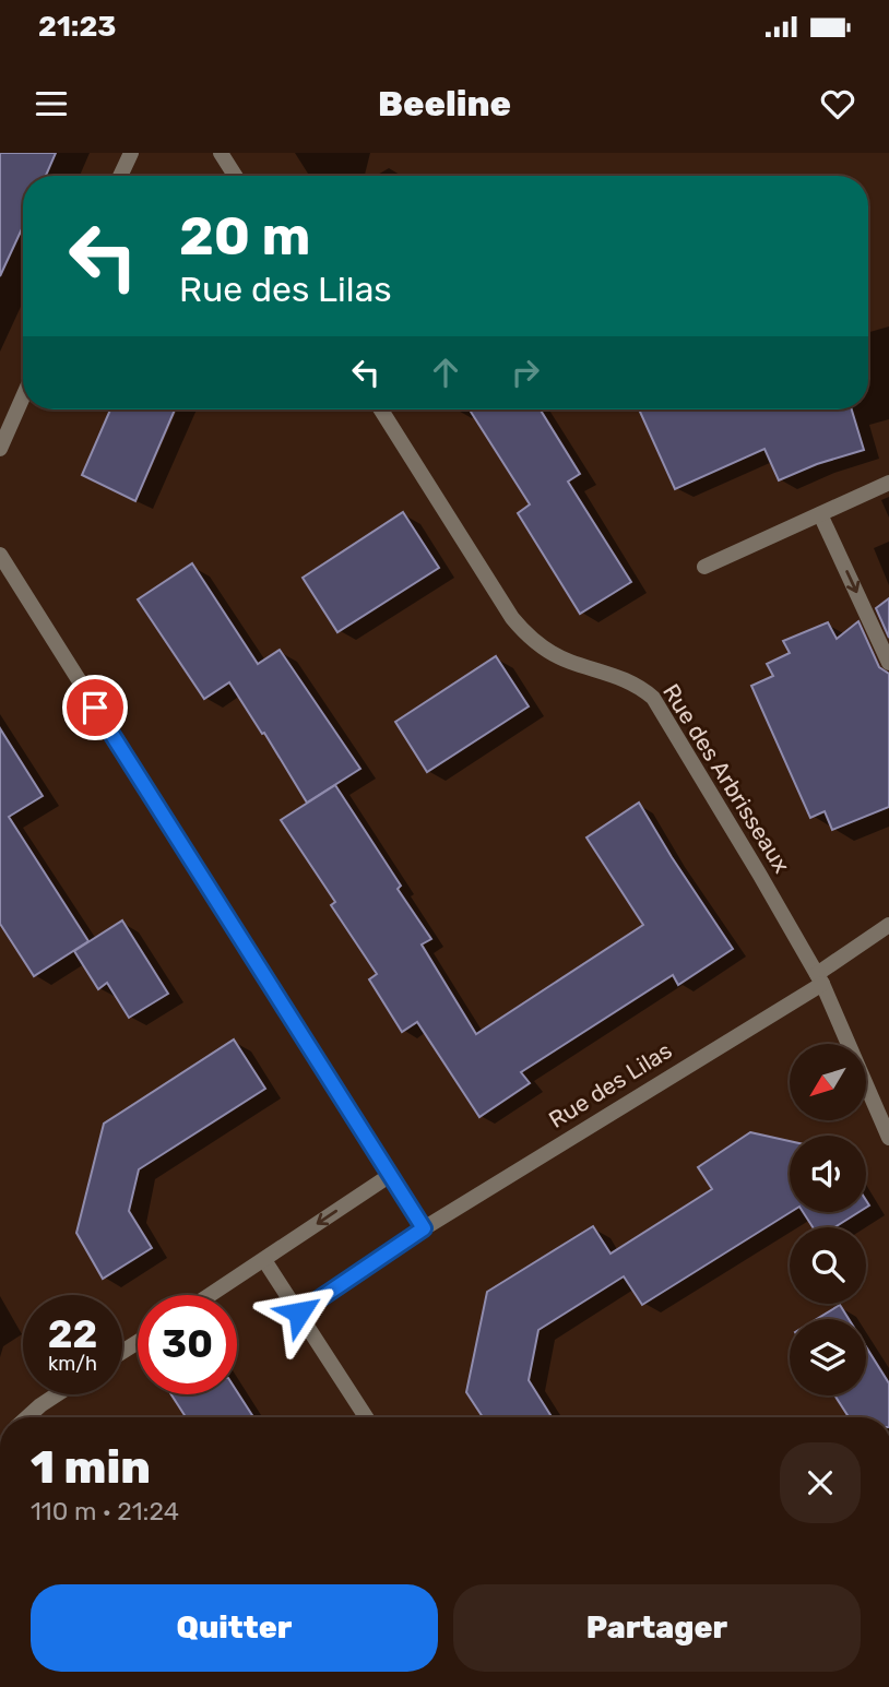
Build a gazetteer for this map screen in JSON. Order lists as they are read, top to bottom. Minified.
{"streets":{"street":["Rue des Arbrisseaux","Rue des Lilas"]},"crossings":[["Rue des Arbrisseaux","Rue des Lilas"]],"north":"bottom left","page":{"status":"21:23","header":"Beeline","turn":["20 m","Rue des Lilas"],"speed":"22 km/h","limit":"30","heading":["1 min","110 m · 21:24"],"buttons":["Quitter","Partager"]}}
